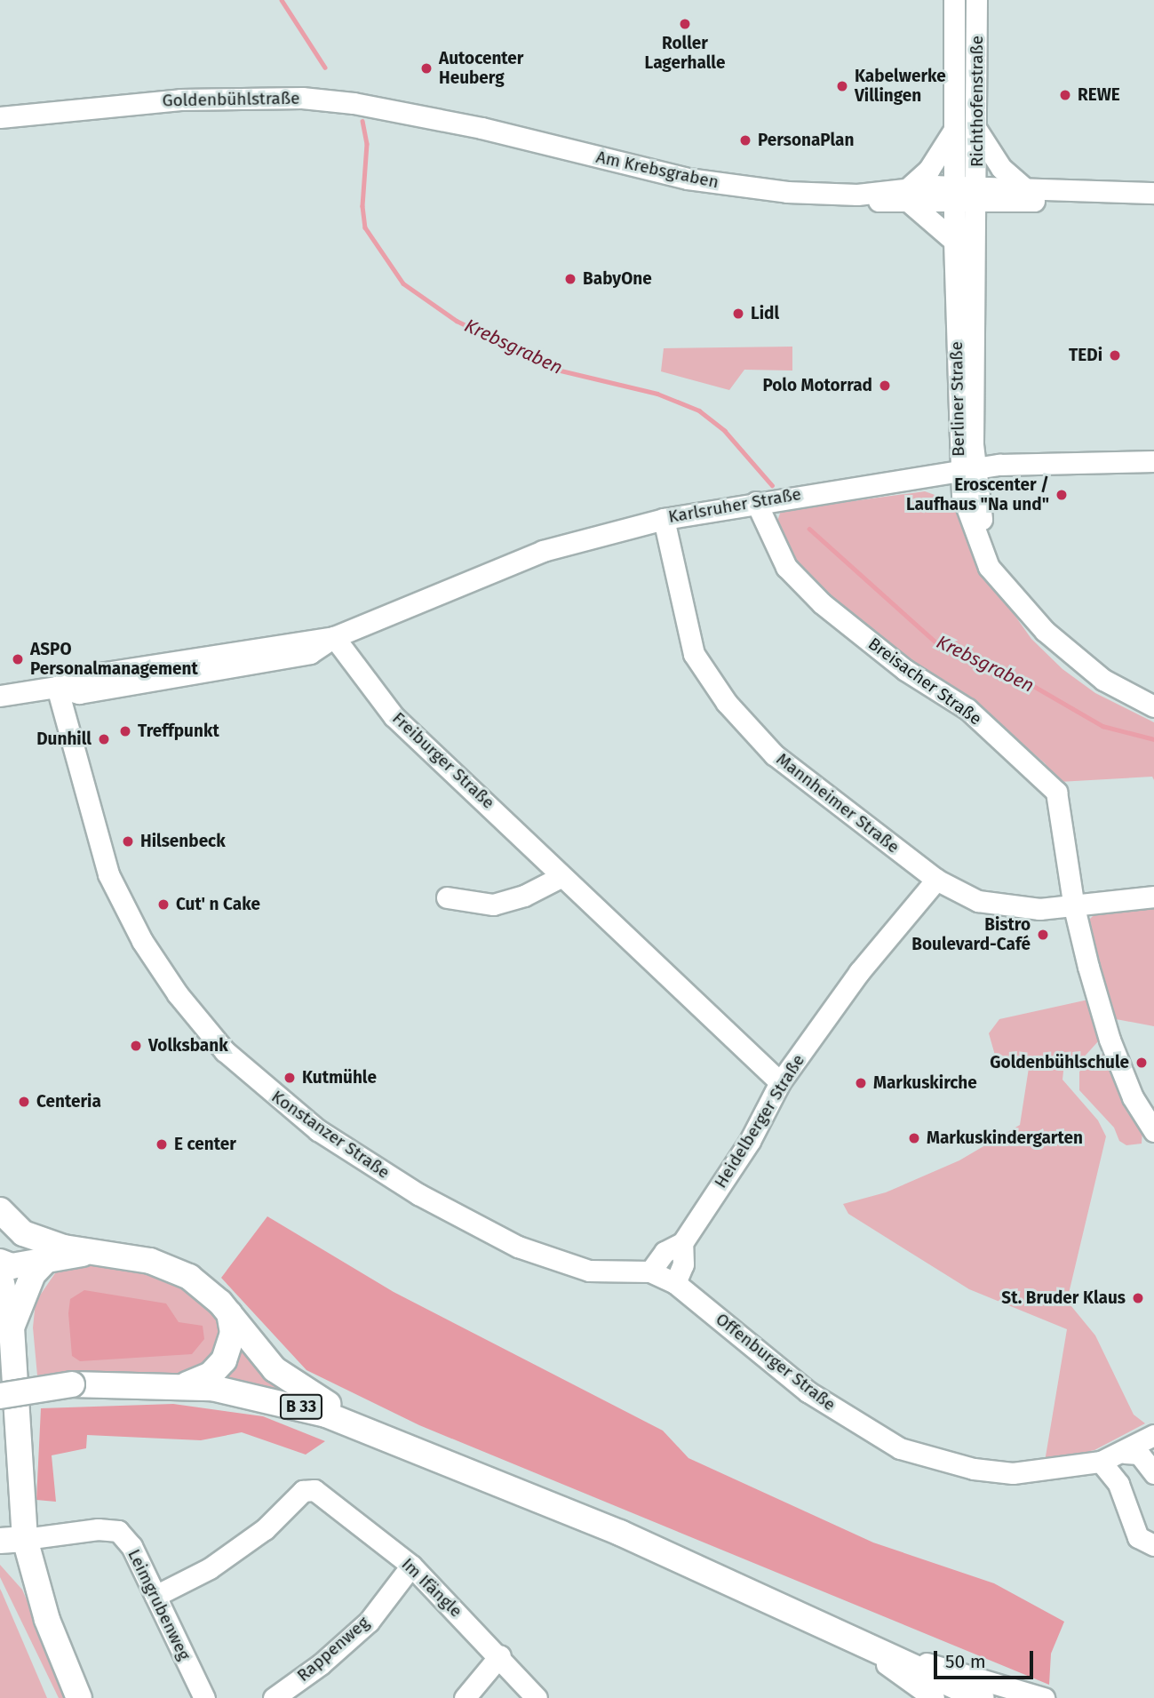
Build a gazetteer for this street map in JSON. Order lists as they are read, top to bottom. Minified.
{"streets":{"main road":["B 33"],"street":["Goldenbühlstraße","Richthofenstraße","Am Krebsgraben","Berliner Straße","Karlsruher Straße","Breisacher Straße","Freiburger Straße","Mannheimer Straße","Heidelberger Straße","Konstanzer Straße","Offenburger Straße","Im Ifängle","Leimgrubenweg","Rappenweg"]},"crossings":[["Goldenbühlstraße","Am Krebsgraben"],["Richthofenstraße","Am Krebsgraben"],["Richthofenstraße","Berliner Straße"],["Am Krebsgraben","Berliner Straße"],["Berliner Straße","Karlsruher Straße"],["Karlsruher Straße","Breisacher Straße"],["Karlsruher Straße","Freiburger Straße"],["Karlsruher Straße","Mannheimer Straße"],["Karlsruher Straße","Konstanzer Straße"],["Breisacher Straße","Mannheimer Straße"],["Freiburger Straße","Heidelberger Straße"],["Mannheimer Straße","Heidelberger Straße"],["Heidelberger Straße","Konstanzer Straße"],["Heidelberger Straße","Offenburger Straße"],["Konstanzer Straße","Offenburger Straße"],["Im Ifängle","Leimgrubenweg"],["Im Ifängle","Rappenweg"]],"water":["Krebsgraben"],"places":["Roller Lagerhalle","Autocenter Heuberg","Kabelwerke Villingen","REWE","PersonaPlan","BabyOne","Lidl","TEDi","Polo Motorrad","Eroscenter / Laufhaus \"Na und\"","ASPO Personalmanagement","Treffpunkt","Dunhill","Hilsenbeck","Cut' n Cake","Bistro Boulevard-Café","Volksbank","Goldenbühlschule","Kutmühle","Markuskirche","Centeria","Markuskindergarten","E center","St. Bruder Klaus"],"scale_bar":"50 m"}
